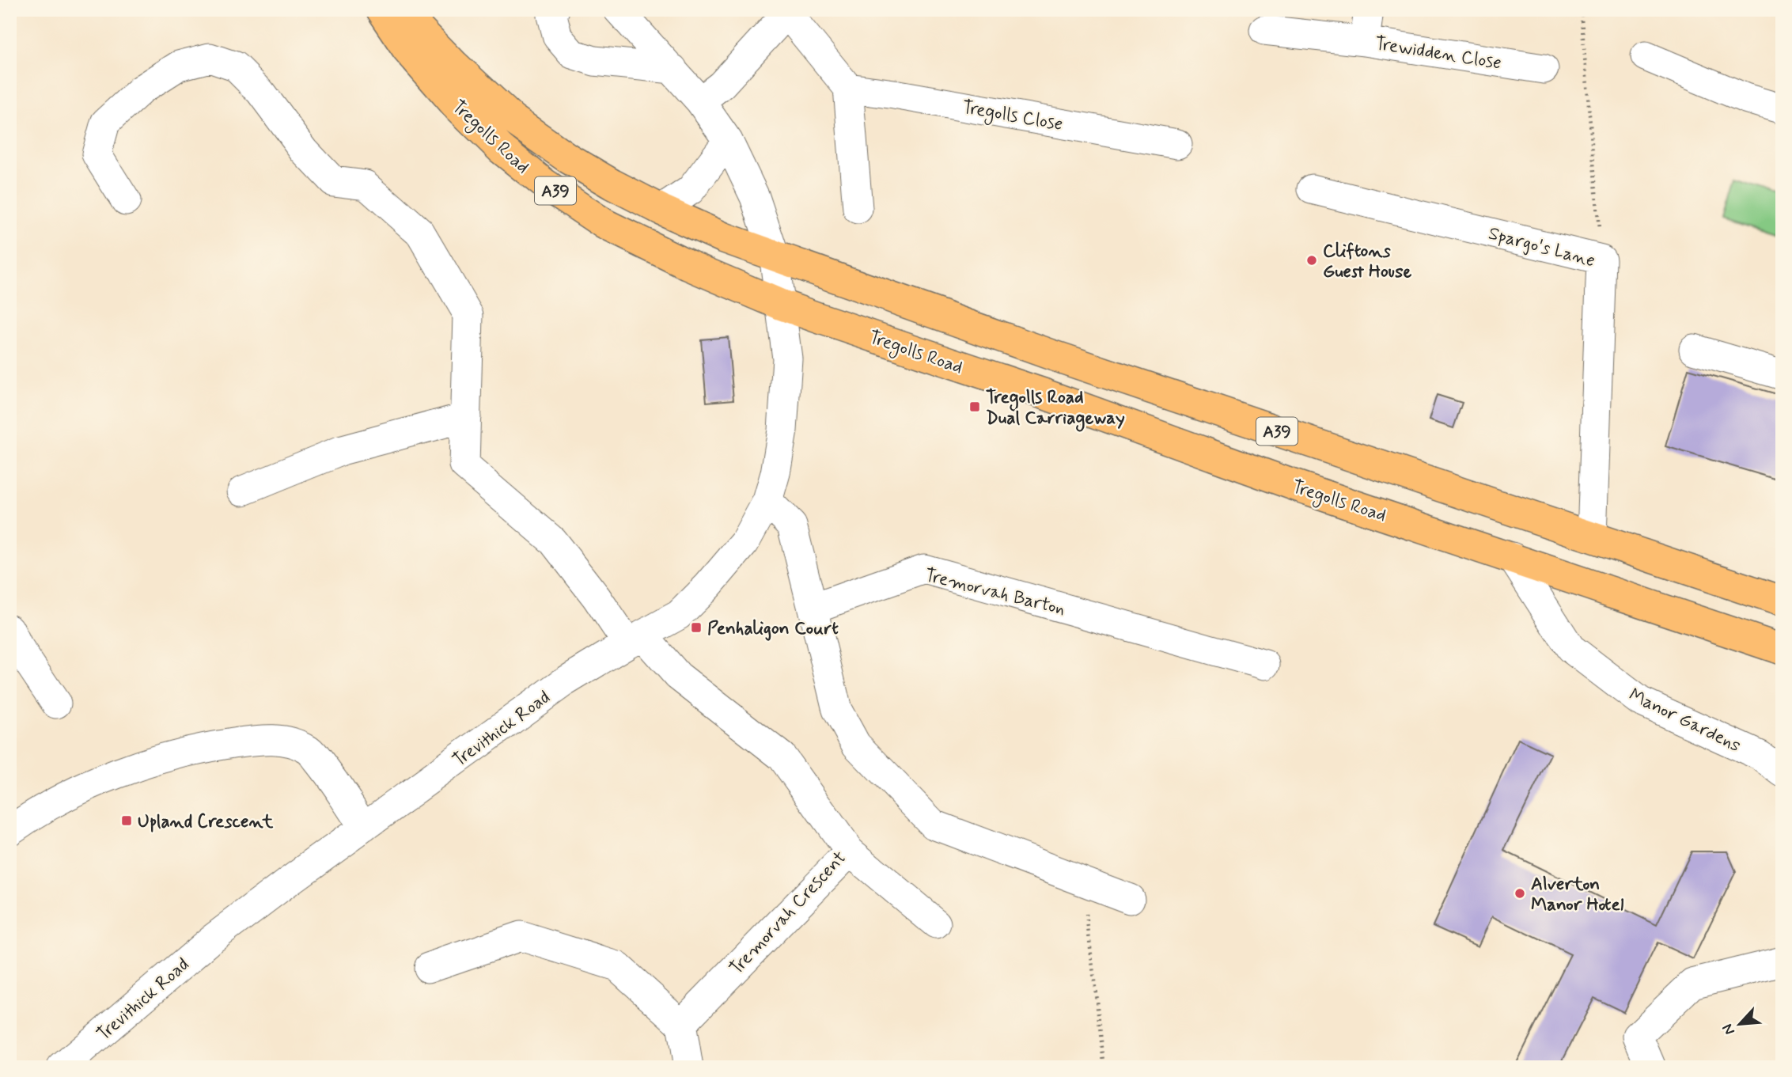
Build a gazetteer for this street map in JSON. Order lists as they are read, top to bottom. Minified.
{"streets":{"highway":["Tregolls Road","A39"],"street":["Trewidden Close","Tregolls Close","Spargo's Lane","Tremorvah Barton","Manor Gardens","Trevithick Road","Tremorvah Crescent"]},"crossings":[["Tregolls Road","Spargo's Lane"],["Tregolls Road","Manor Gardens"],["Tregolls Road","Trevithick Road"],["Trevithick Road","Tremorvah Crescent"]],"places":{"other":["Cliftons Guest House","Alverton Manor Hotel"],"transit":["Tregolls Road Dual Carriageway","Penhaligon Court","Upland Crescent"]},"north":"bottom left"}
